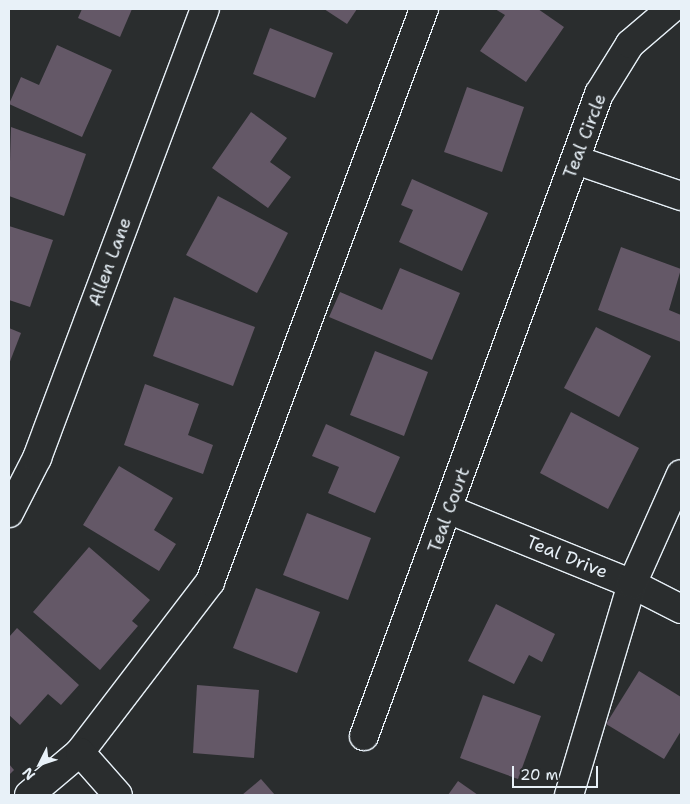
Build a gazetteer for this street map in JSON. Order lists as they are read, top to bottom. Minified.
{"streets":{"street":["Teal Circle","Allen Lane","Teal Court","Teal Drive"]},"crossings":[["Teal Circle","Teal Court"],["Teal Court","Teal Drive"]],"scale_bar":"20 m","north":"bottom left"}
